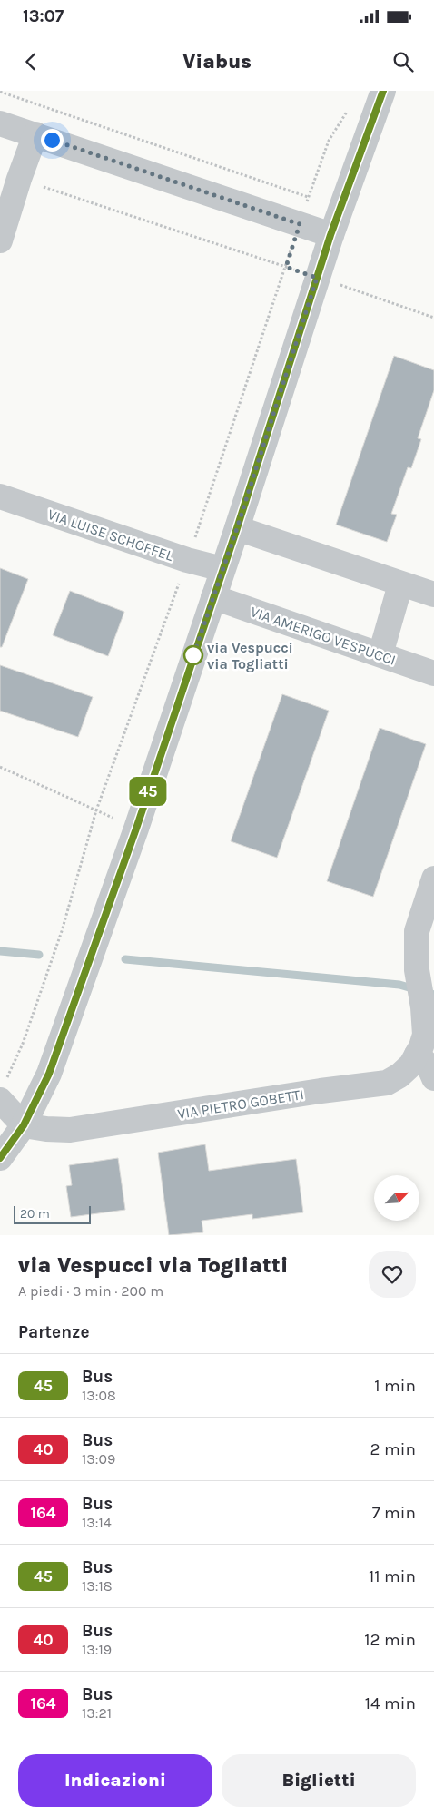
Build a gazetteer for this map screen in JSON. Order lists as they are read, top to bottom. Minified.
{"streets":{"street":["VIA LUISE SCHOFFEL","VIA AMERIGO VESPUCCI","VIA PIETRO GOBETTI"]},"places":["via Vespucci via Togliatti"],"lines":["bus line 45"],"scale_bar":"20 m","north":"top right","page":{"status":"13:07","header":"Viabus","on_map":"45","scale":"20 m","heading":[["via Vespucci via Togliatti","A piedi · 3 min · 200 m"],"Partenze"],"list":[{"mark":"45","name":"Bus","note":"13:08","value":"1 min"},{"mark":"40","name":"Bus","note":"13:09","value":"2 min"},{"mark":"164","name":"Bus","note":"13:14","value":"7 min"},{"mark":"45","name":"Bus","note":"13:18","value":"11 min"},{"mark":"40","name":"Bus","note":"13:19","value":"12 min"},{"mark":"164","name":"Bus","note":"13:21","value":"14 min"}],"buttons":["Indicazioni","Biglietti"]}}
